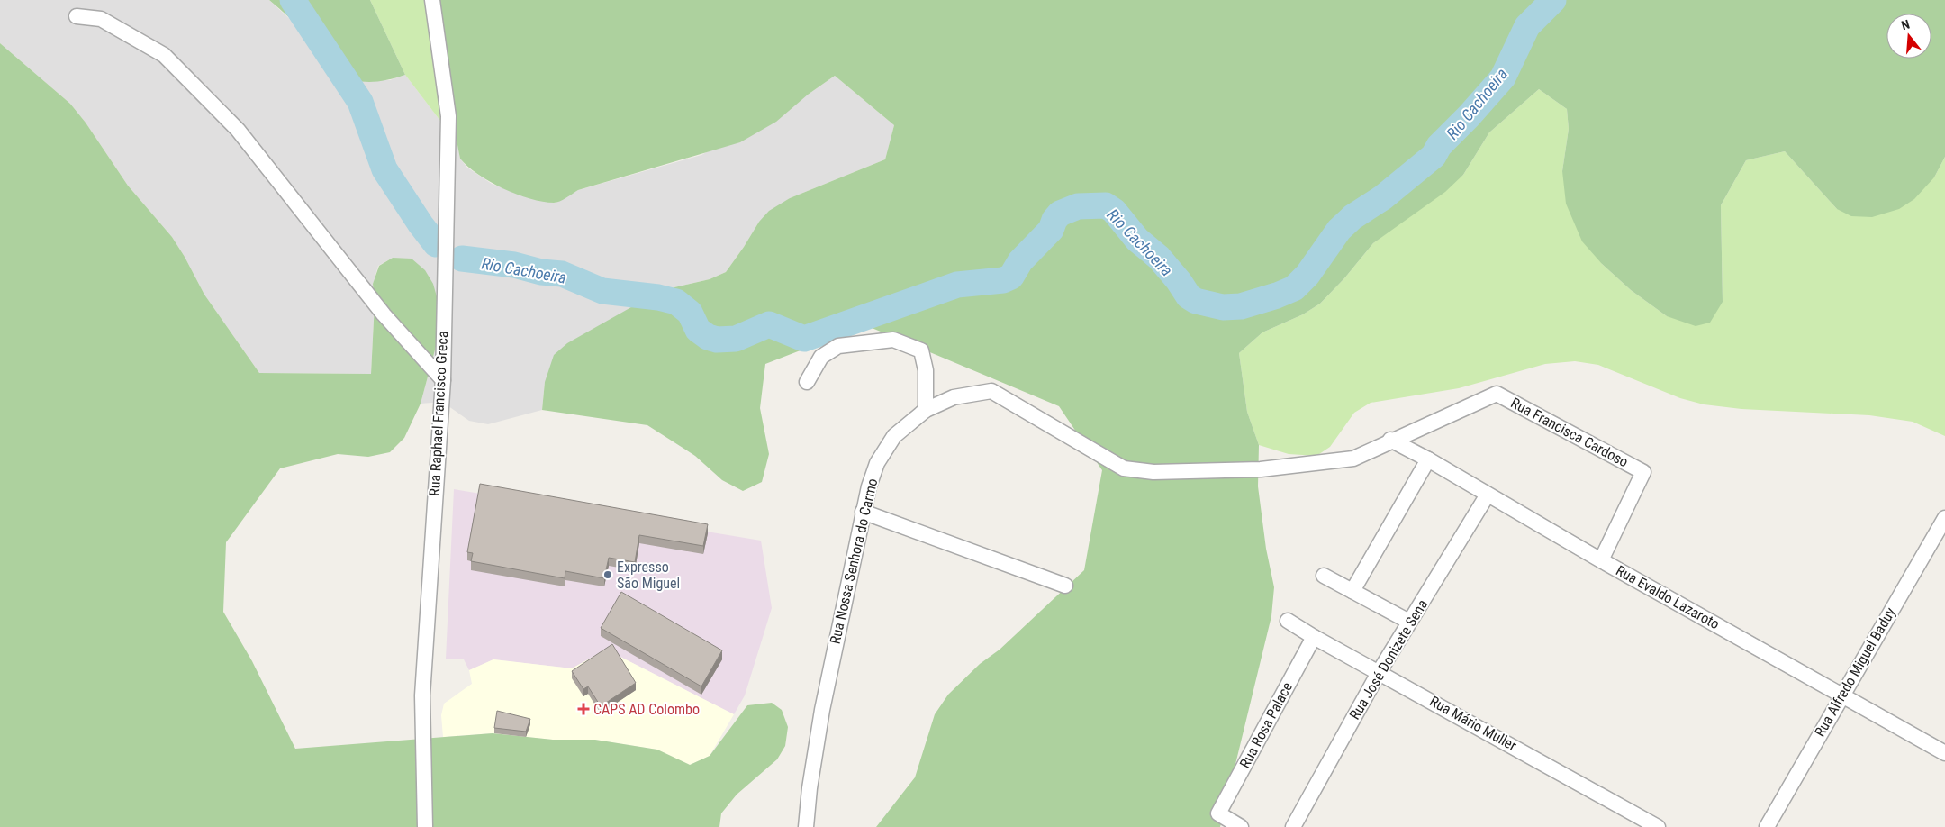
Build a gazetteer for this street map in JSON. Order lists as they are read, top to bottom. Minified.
{"streets":{"street":["Rua Raphael Francisco Greca","Rua Francisca Cardoso","Rua Nossa Senhora do Carmo","Rua Evaldo Lazaroto","Rua José Donizete Sena","Rua Alfredo Miguel Baduy","Rua Mário Muller","Rua Rosa Palace"]},"crossings":[["Rua Francisca Cardoso","Rua Nossa Senhora do Carmo"],["Rua Francisca Cardoso","Rua Evaldo Lazaroto"],["Rua Nossa Senhora do Carmo","Rua Evaldo Lazaroto"],["Rua Evaldo Lazaroto","Rua José Donizete Sena"],["Rua Evaldo Lazaroto","Rua Alfredo Miguel Baduy"],["Rua José Donizete Sena","Rua Mário Muller"],["Rua Mário Muller","Rua Rosa Palace"]],"water":["Rio Cachoeira"],"places":{"other":["Expresso São Miguel"],"health":["CAPS AD Colombo"]},"north":"top"}
